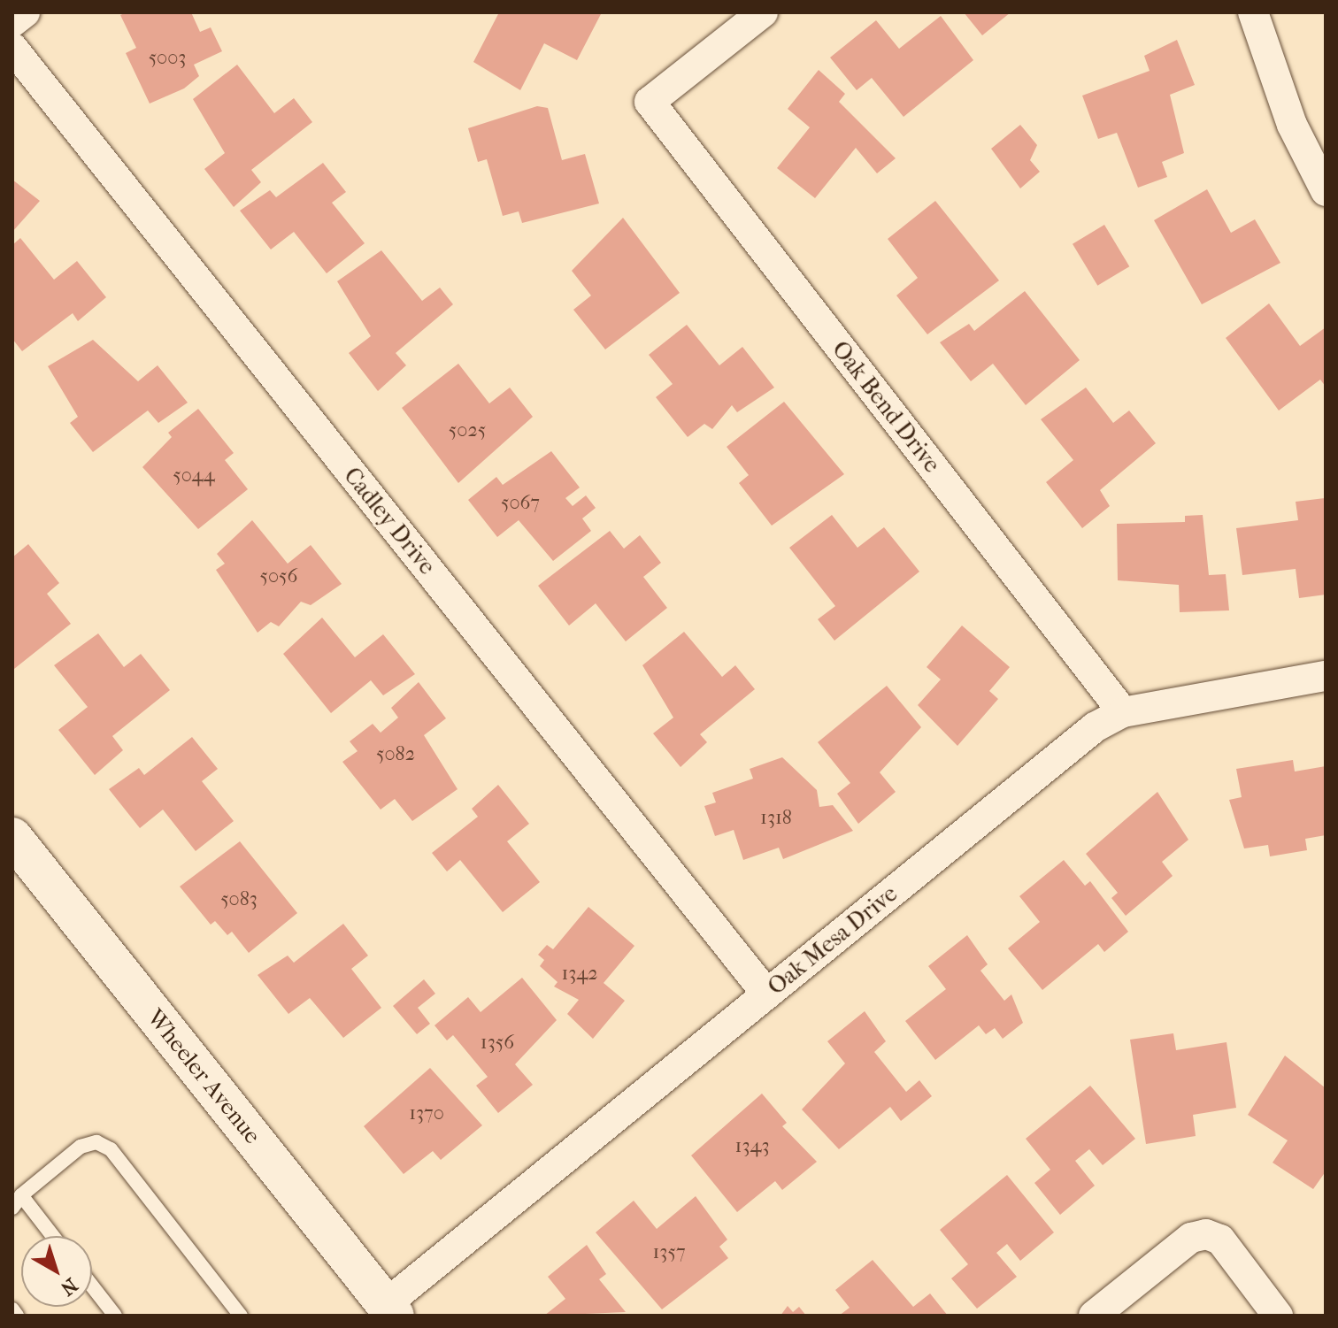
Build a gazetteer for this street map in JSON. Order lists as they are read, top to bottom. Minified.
{"streets":{"main road":["Wheeler Avenue"],"street":["Oak Bend Drive","Cadley Drive","Oak Mesa Drive"]},"crossings":[["Oak Bend Drive","Oak Mesa Drive"],["Cadley Drive","Oak Mesa Drive"],["Oak Mesa Drive","Wheeler Avenue"]],"house_numbers":["5003","5025","5044","5067","5056","5082","1318","5083","1342","1356","1370","1343","1357"],"north":"bottom right"}
